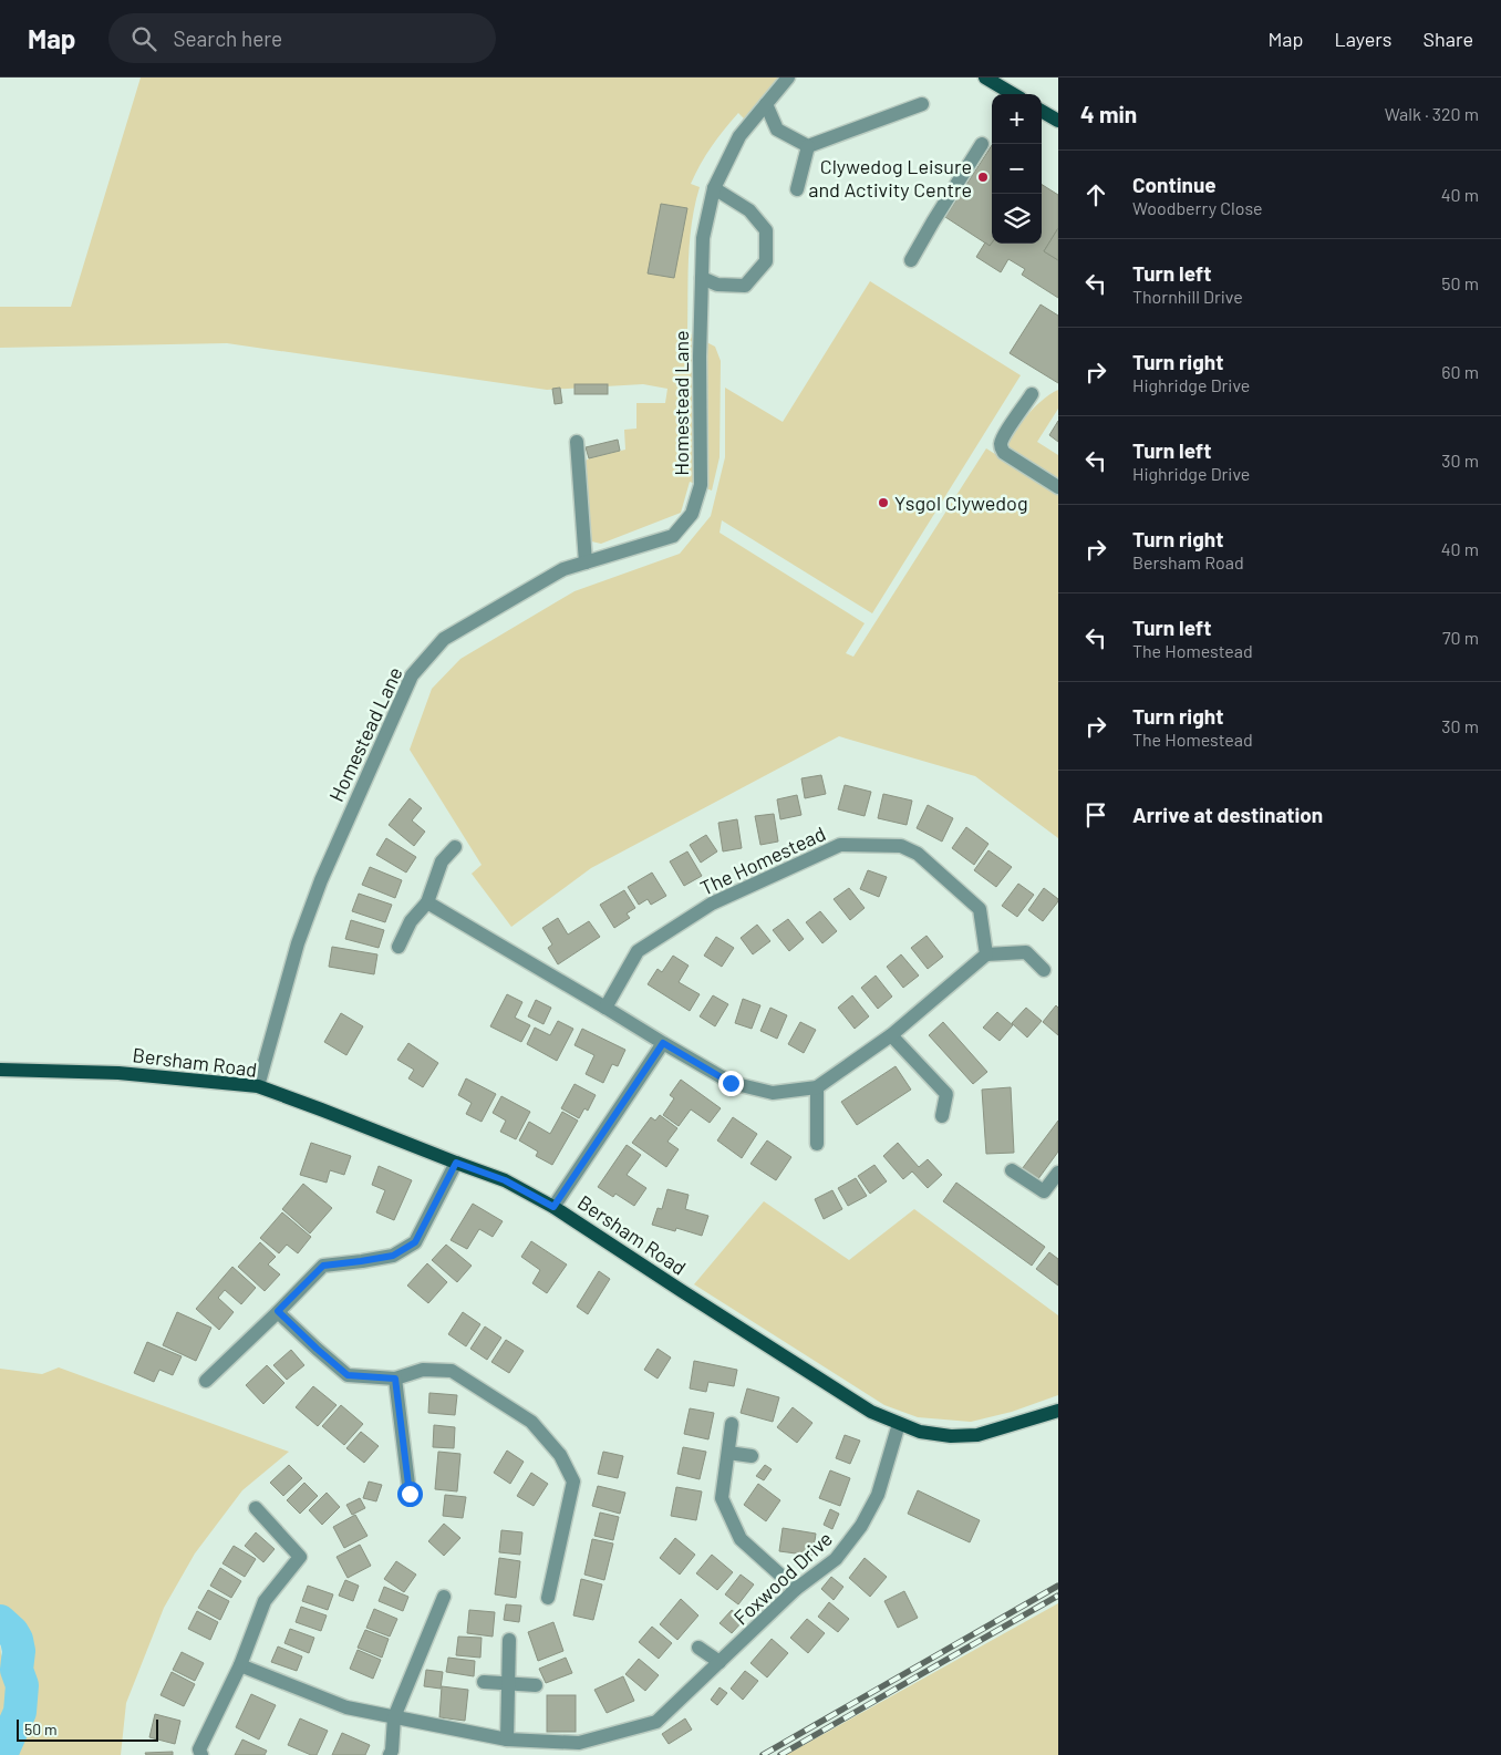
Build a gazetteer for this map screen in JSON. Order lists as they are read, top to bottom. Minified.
{"streets":{"main road":["Bersham Road"],"street":["Homestead Lane","The Homestead","Foxwood Drive"]},"crossings":[["Homestead Lane","Bersham Road"],["Bersham Road","Foxwood Drive"]],"places":["Clywedog Leisure and Activity Centre","Ysgol Clywedog"],"scale_bar":"50 m","page":{"header":"Map","search":"Search here","nav":["Map","Layers","Share"],"heading":["4 min","Walk · 320 m"],"map_buttons":["+","−"],"list":[["Continue","Woodberry Close","40 m"],["Turn left","Thornhill Drive","50 m"],["Turn right","Highridge Drive","60 m"],["Turn left","Highridge Drive","30 m"],["Turn right","Bersham Road","40 m"],["Turn left","The Homestead","70 m"],["Turn right","The Homestead","30 m"],"Arrive at destination"],"scale":"50 m"}}
